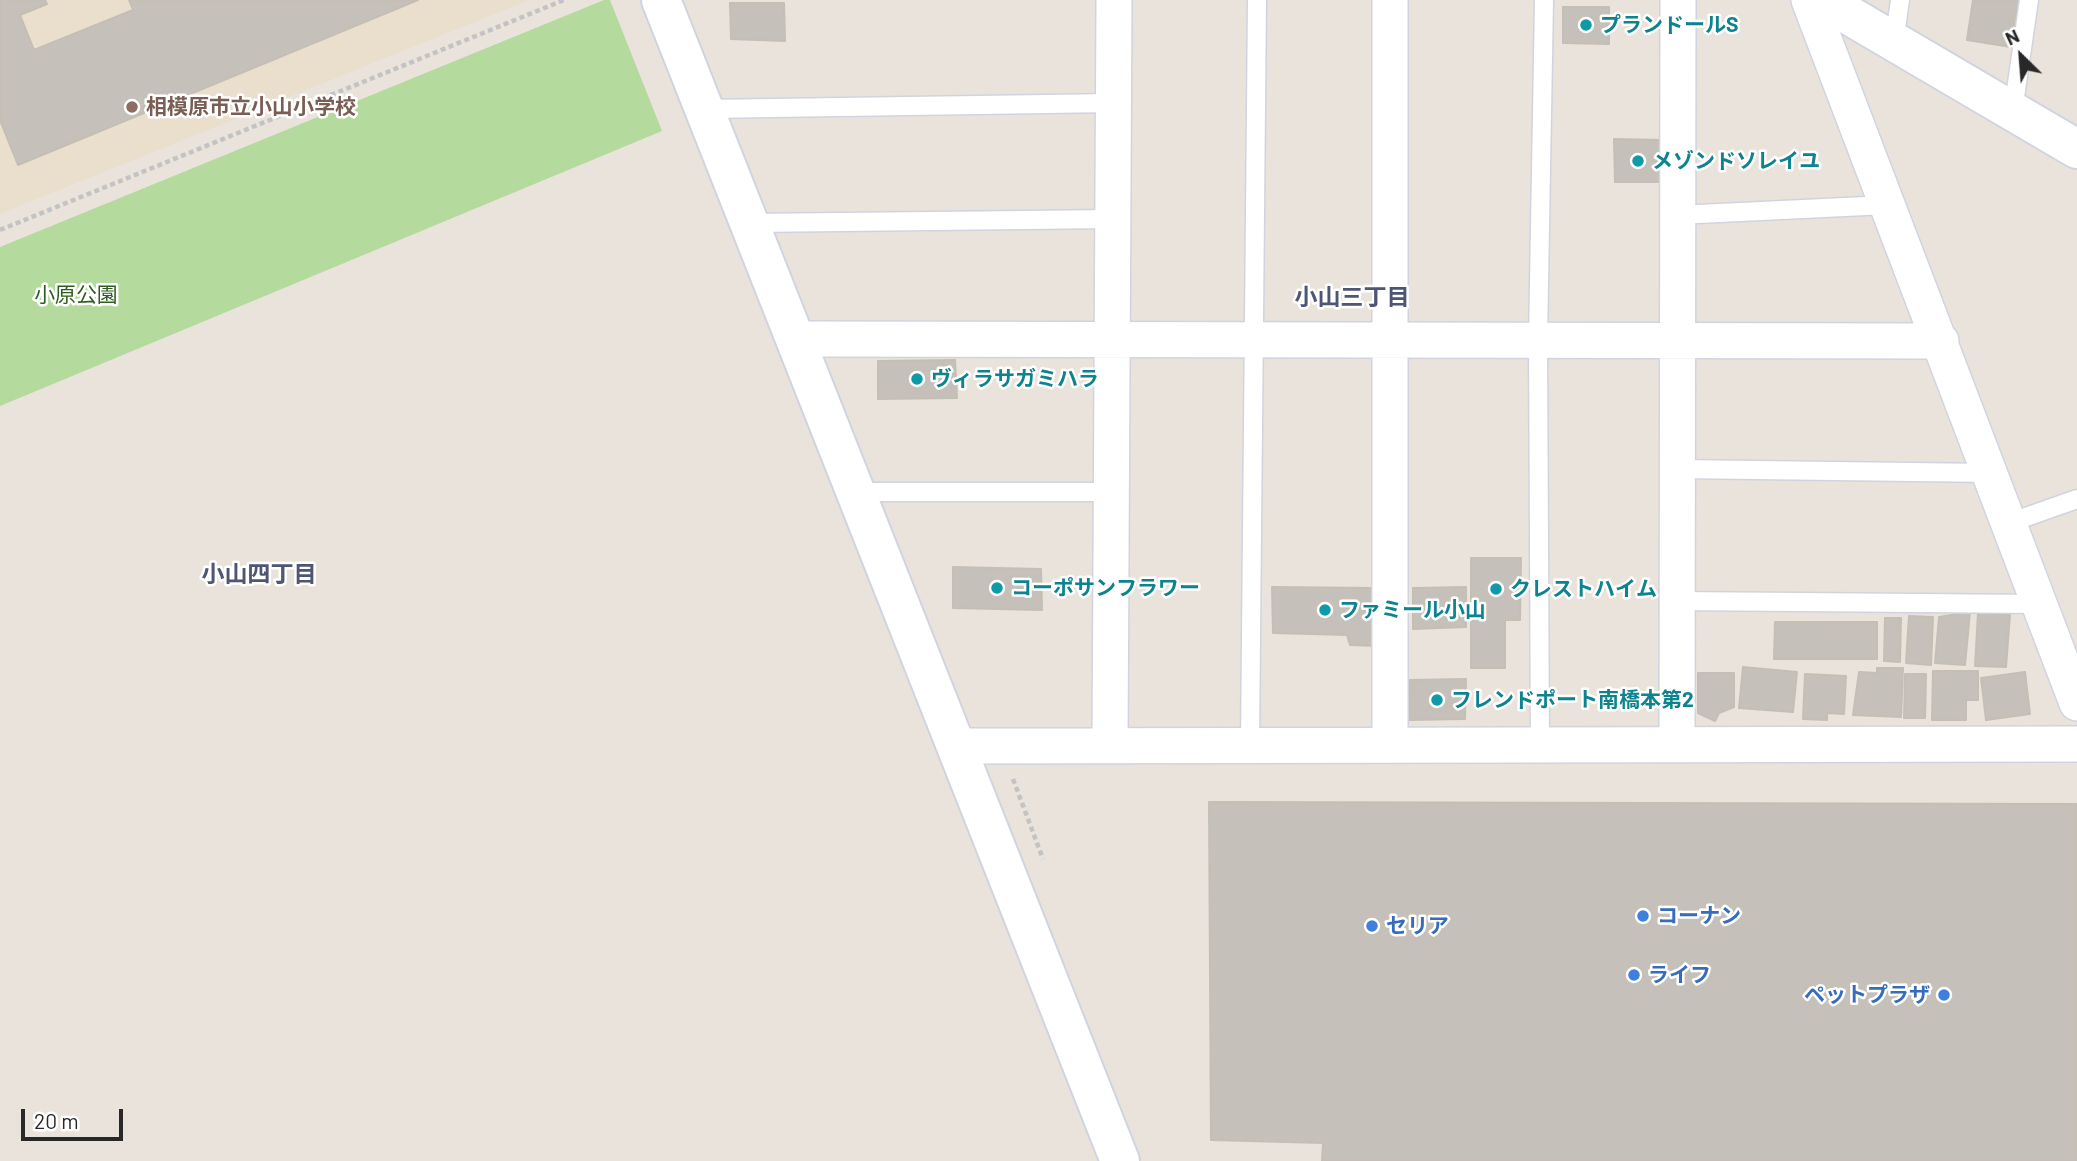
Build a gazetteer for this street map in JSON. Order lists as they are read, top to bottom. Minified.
{"districts":["小山三丁目","小山四丁目"],"parks":["小原公園"],"places":["プランドールS","相模原市立小山小学校","メゾンドソレイユ","ヴィラサガミハラ","コーポサンフラワー","クレストハイム","ファミール小山","フレンドポート南橋本第2","コーナン","セリア","ライフ","ペットプラザ"],"scale_bar":"20 m","north":"top left"}
